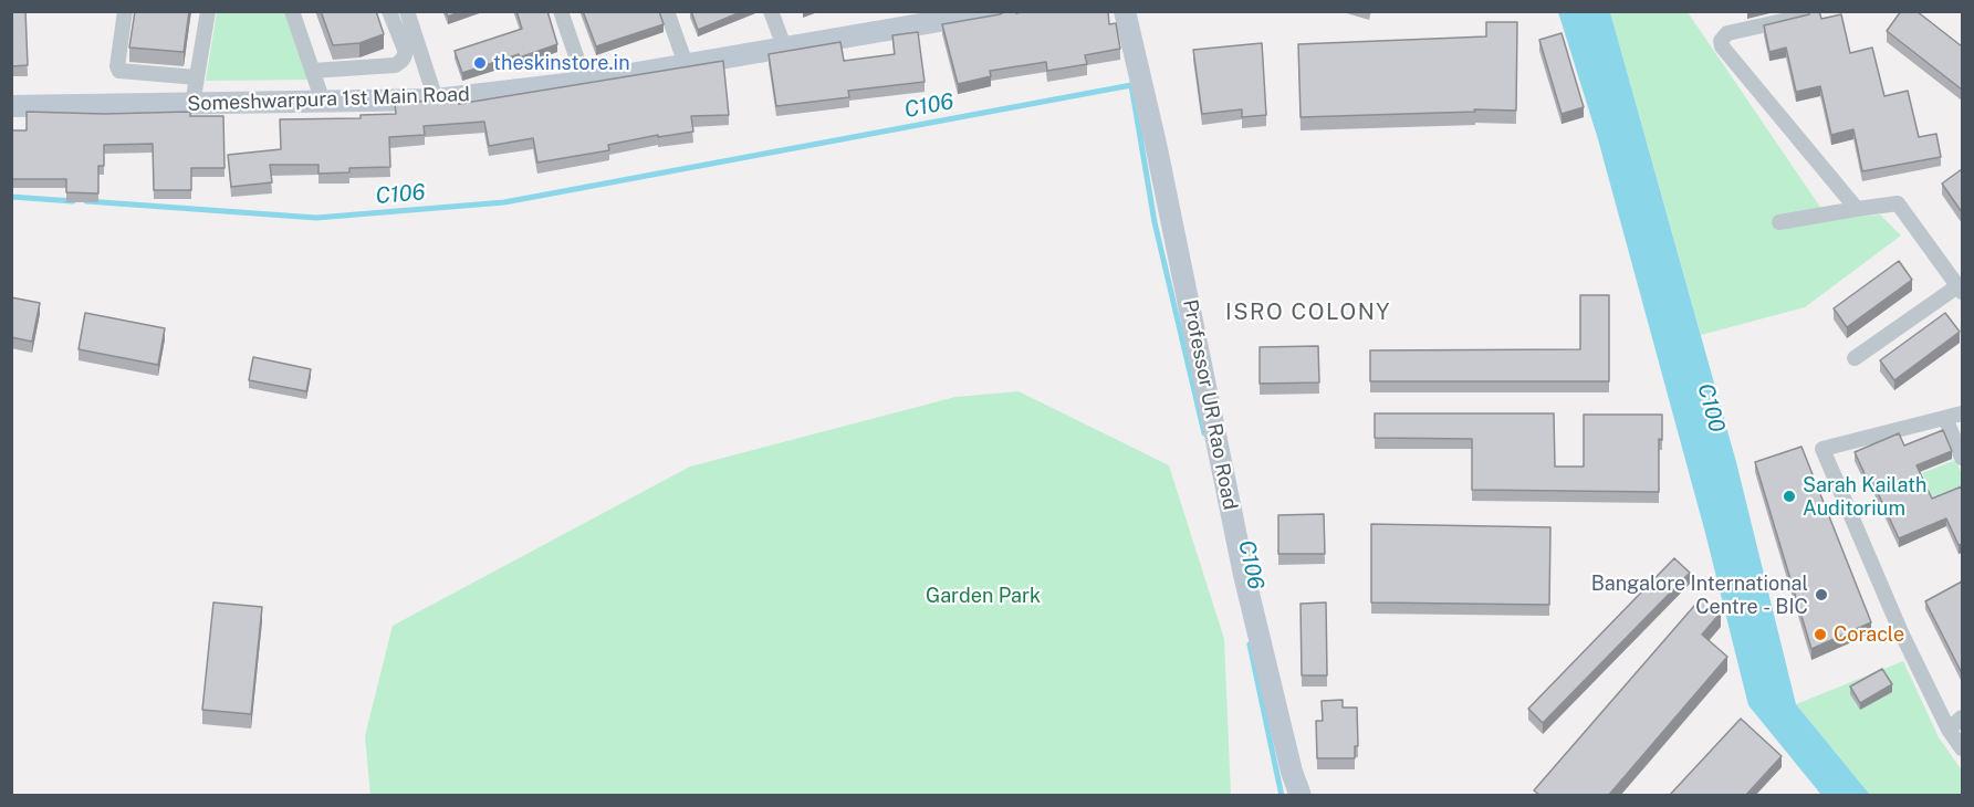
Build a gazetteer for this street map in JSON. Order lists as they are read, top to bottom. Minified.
{"streets":{"street":["Someshwarpura 1st Main Road","Professor UR Rao Road"]},"districts":["ISRO COLONY"],"water":["C106","C100"],"parks":["Garden Park"],"places":["theskinstore.in","Sarah Kailath Auditorium","Bangalore International Centre - BIC","Coracle"]}
